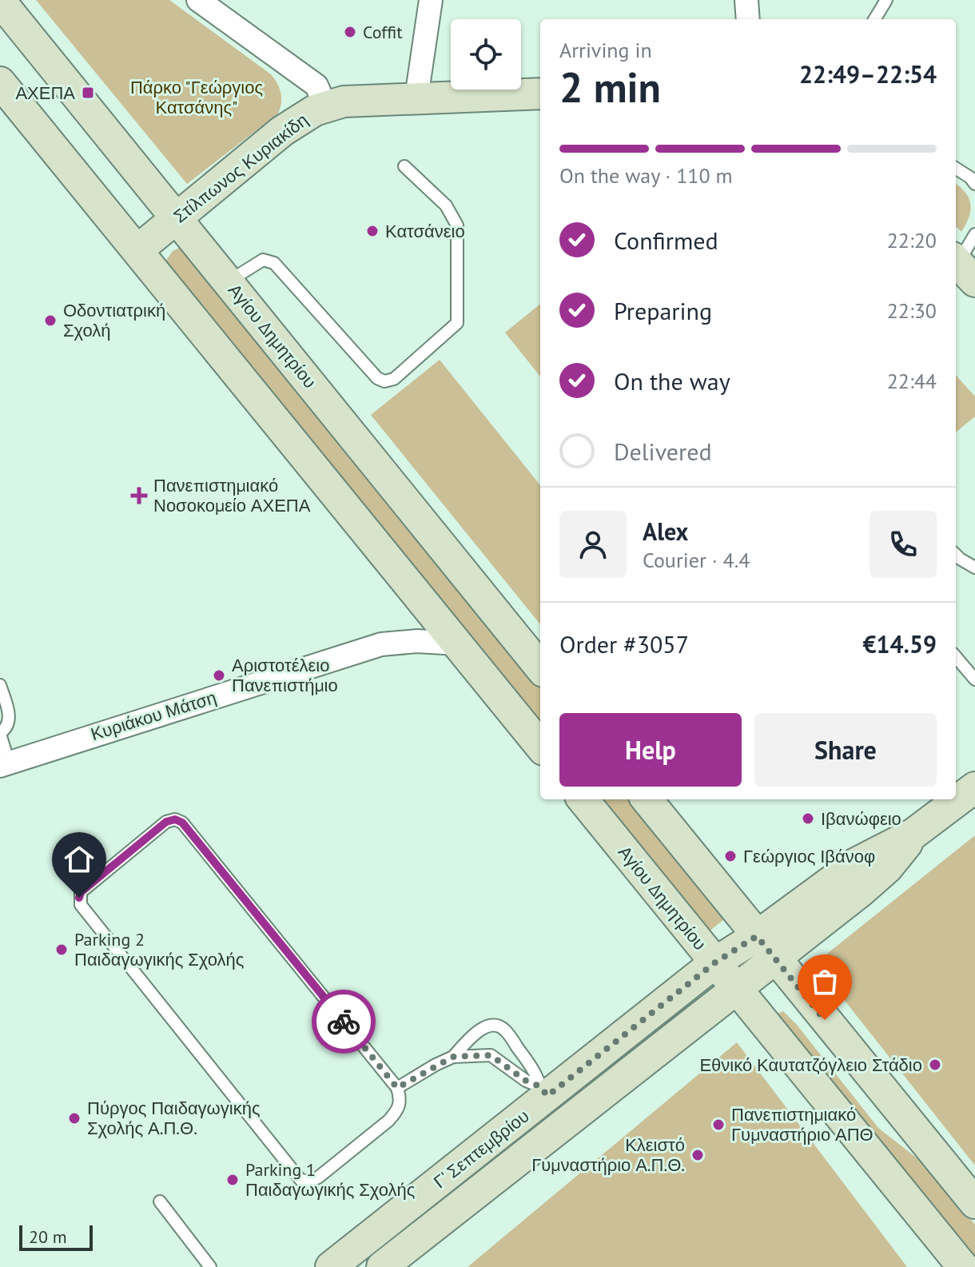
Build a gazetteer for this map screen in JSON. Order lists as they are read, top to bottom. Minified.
{"streets":{"main road":["Στίλπωνος Κυριακίδη","Αγίου Δημητρίου","Γ' Σεπτεμβρίου"],"street":["Κυριάκου Μάτση"]},"crossings":[["Στίλπωνος Κυριακίδη","Αγίου Δημητρίου"],["Αγίου Δημητρίου","Γ' Σεπτεμβρίου"]],"parks":["Πάρκο \"Γεώργιος Κατσάνης\""],"places":{"other":["Coffit","Κατσάνειο","Οδοντιατρική Σχολή","Αριστοτέλειο Πανεπιστήμιο","Ιβανώφειο","Γεώργιος Ιβάνοφ","Parking 2 Παιδαγωγικής Σχολής","Εθνικό Καυτατζόγλειο Στάδιο","Πύργος Παιδαγωγικής Σχολής Α.Π.Θ.","Πανεπιστημιακό Γυμναστήριο ΑΠΘ","Κλειστό Γυμναστήριο Α.Π.Θ.","Parking 1 Παιδαγωγικής Σχολής"],"transit":["ΑΧΕΠΑ"],"health":["Πανεπιστημιακό Νοσοκομείο ΑΧΕΠΑ"]},"scale_bar":"20 m","page":{"heading":["2 min","Arriving in","22:49–22:54"],"panel":["Alex","Courier · 4.4","Order #3057","€14.59"],"bar":"On the way · 110 m","list":[["Confirmed","22:20"],["Preparing","22:30"],["On the way","22:44"],"Delivered"],"buttons":["Help","Share"],"scale":"20 m"}}
